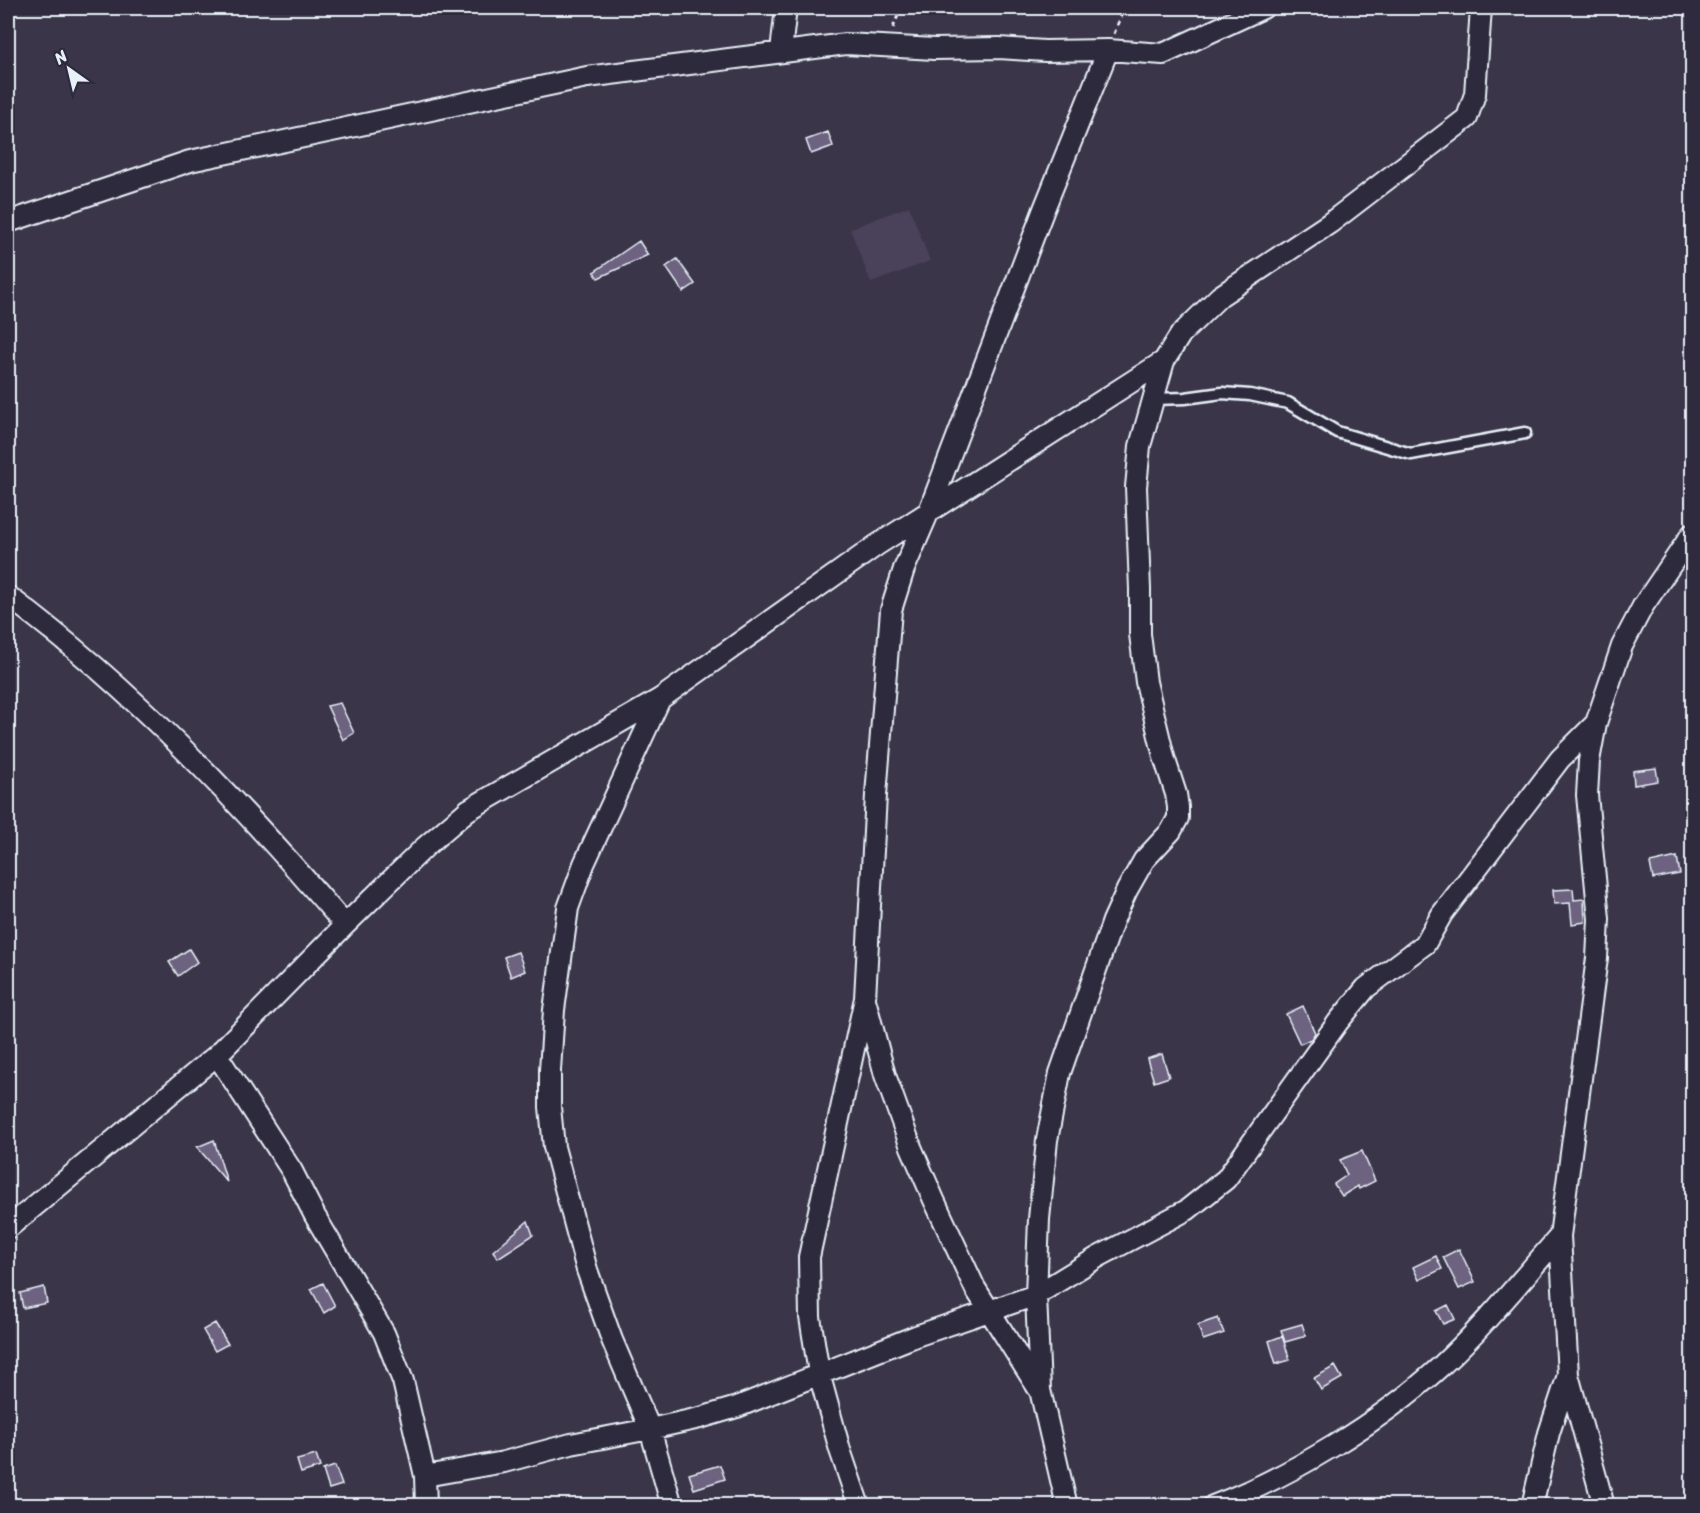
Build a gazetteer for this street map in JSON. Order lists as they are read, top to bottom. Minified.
{"north":"top left"}
